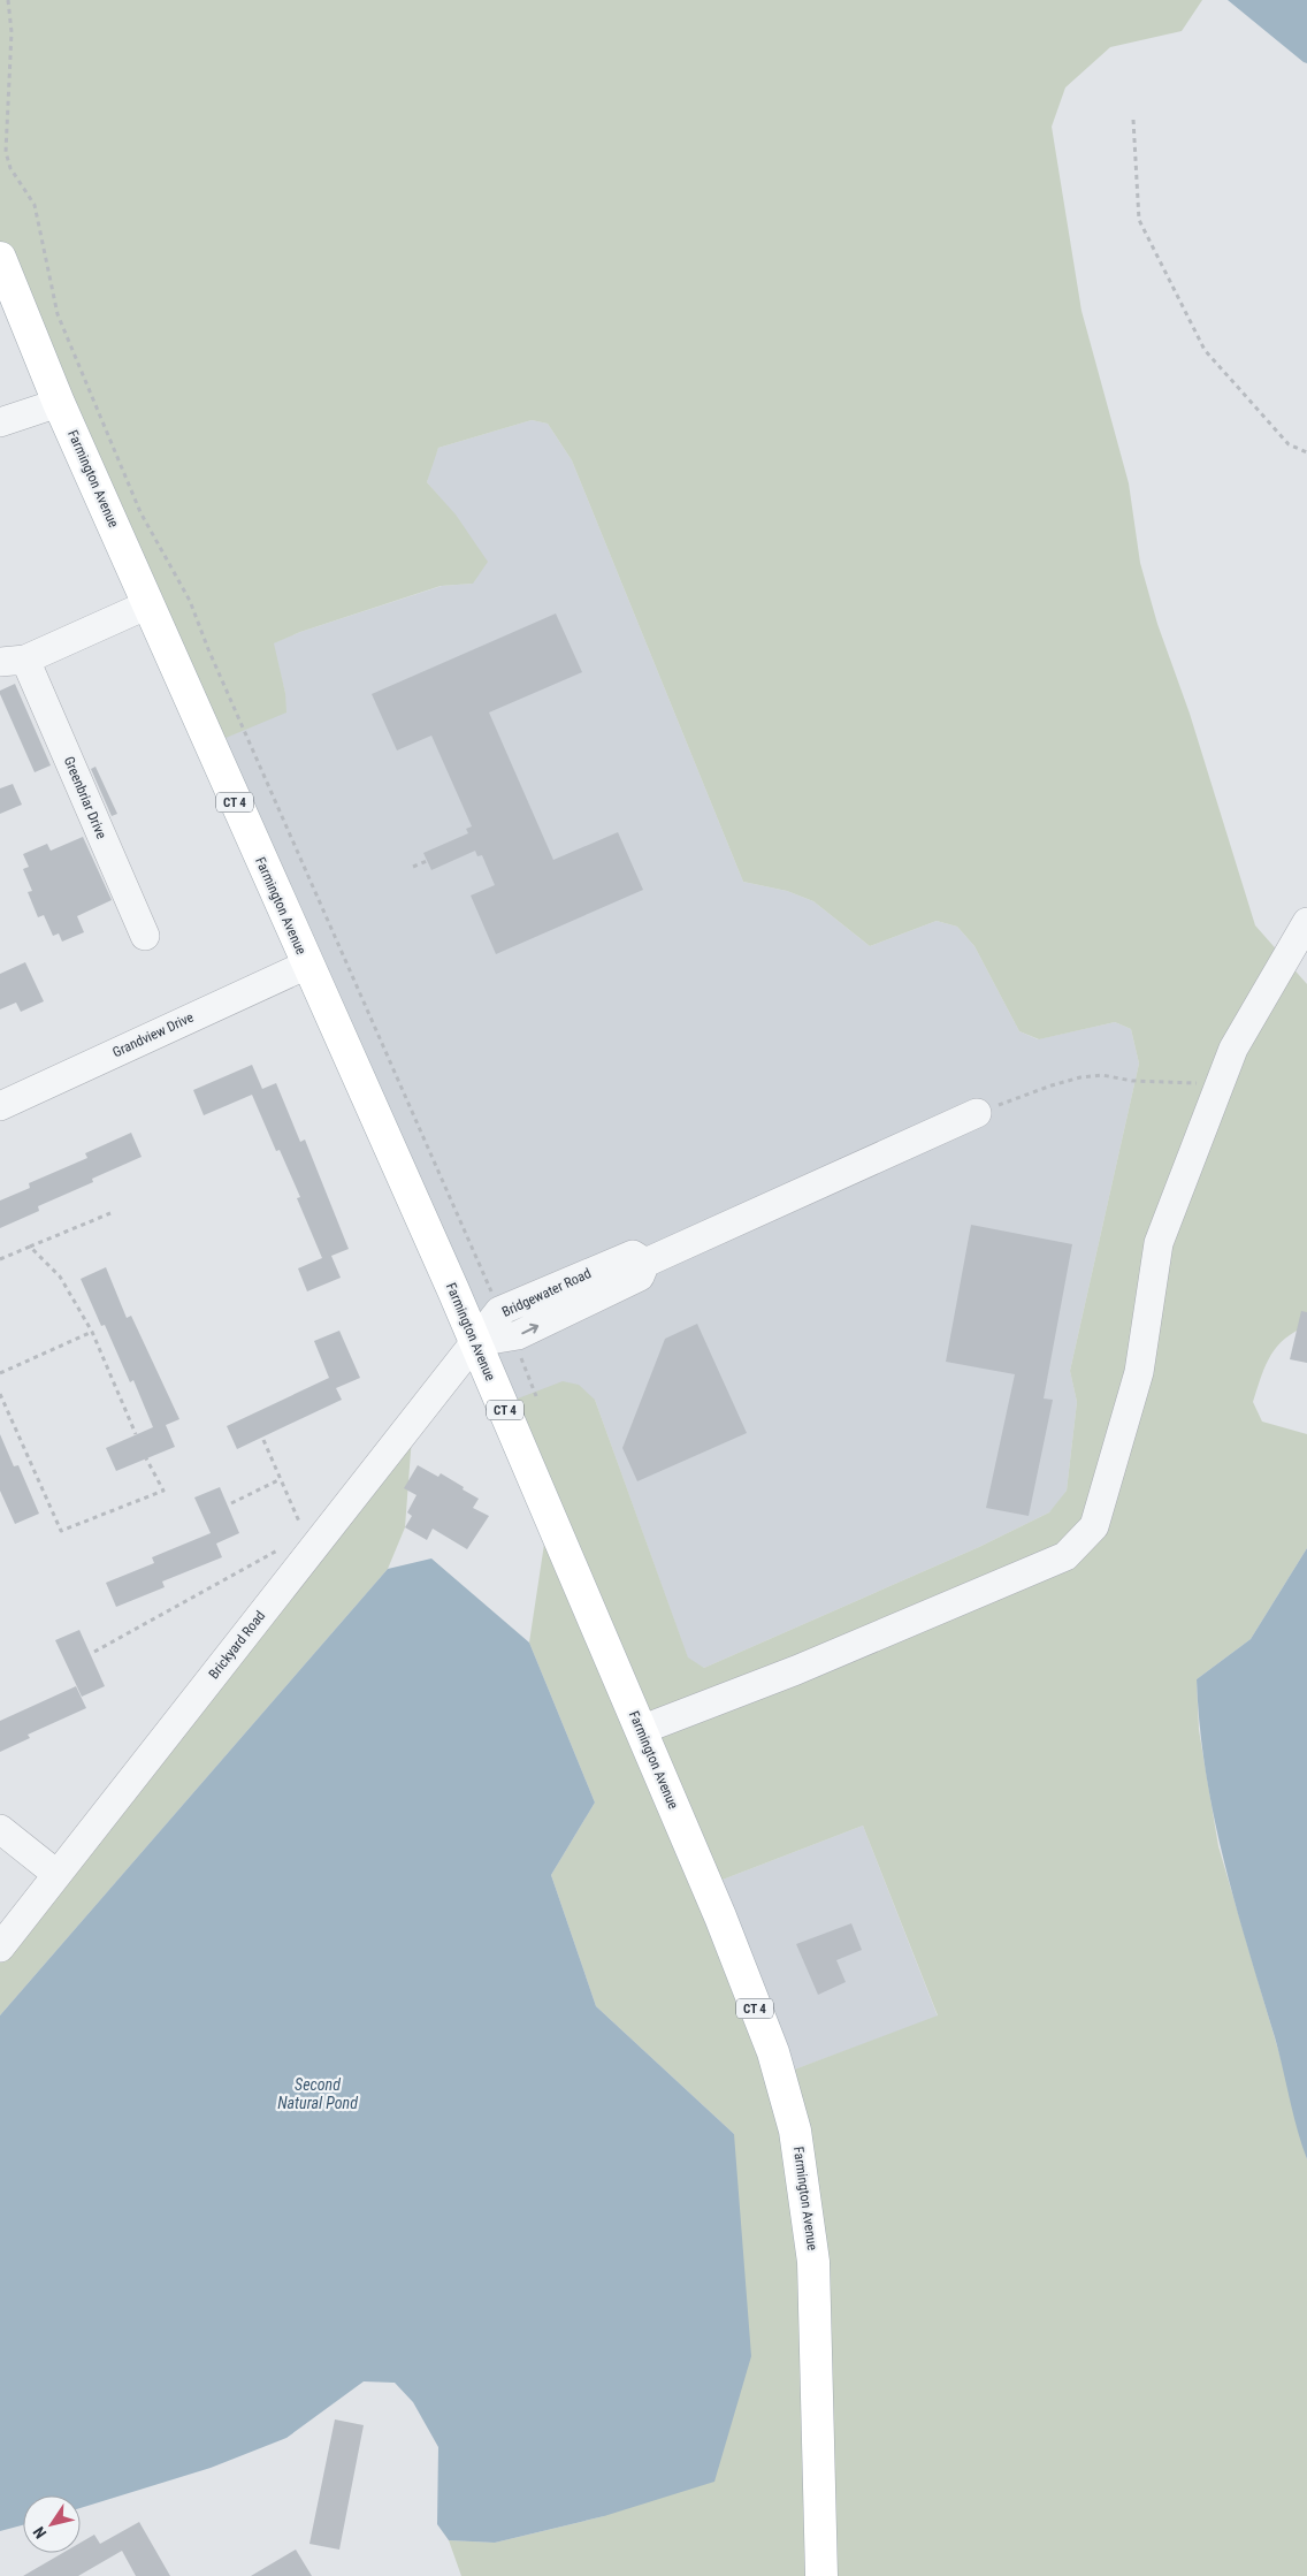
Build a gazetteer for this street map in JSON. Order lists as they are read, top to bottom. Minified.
{"streets":{"main road":["Farmington Avenue","CT 4"],"street":["Greenbriar Drive","Grandview Drive","Bridgewater Road","Brickyard Road"]},"crossings":[["Farmington Avenue","Greenbriar Drive"],["Farmington Avenue","Grandview Drive"],["Farmington Avenue","Bridgewater Road"],["Farmington Avenue","Brickyard Road"],["Bridgewater Road","Brickyard Road"]],"water":["Second Natural Pond"],"north":"bottom left"}
